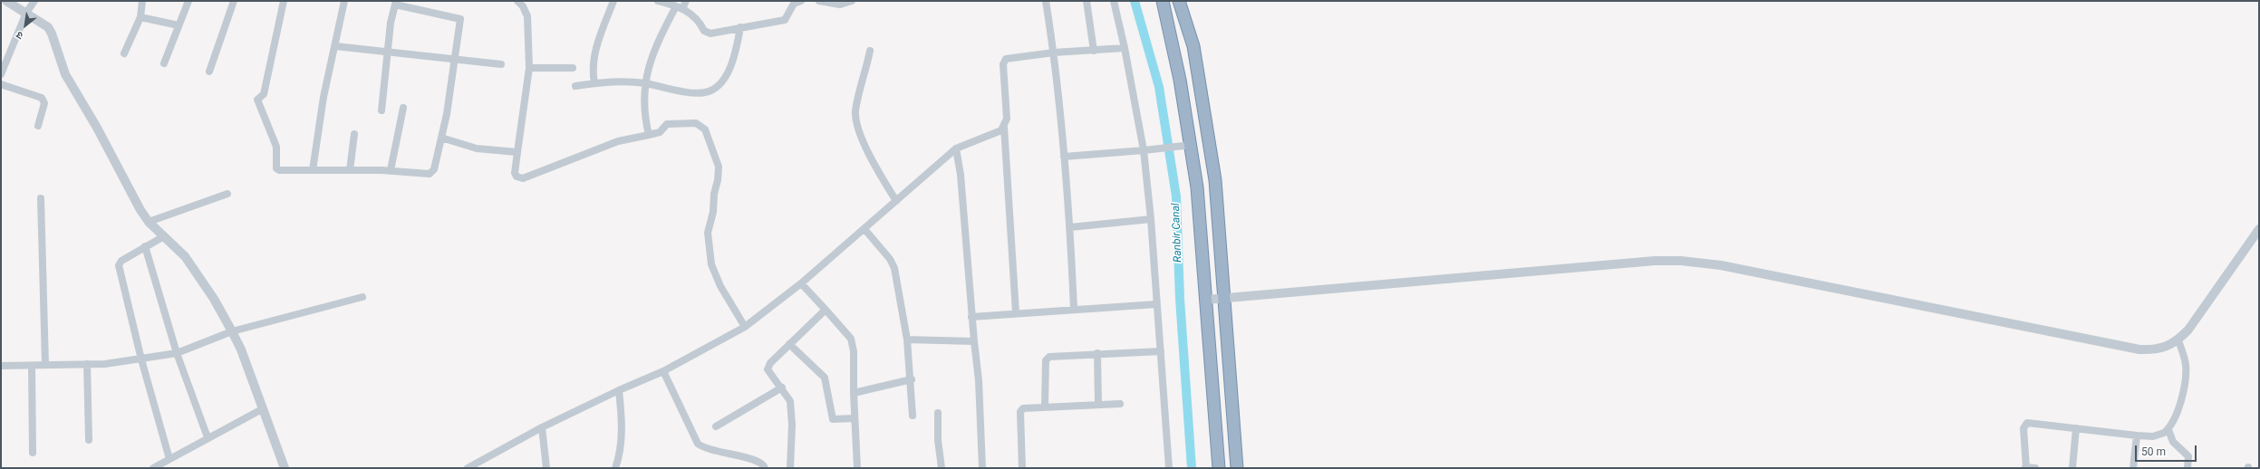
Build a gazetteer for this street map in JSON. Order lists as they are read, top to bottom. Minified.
{"water":["Ranbir Canal"],"scale_bar":"50 m","north":"bottom left"}
